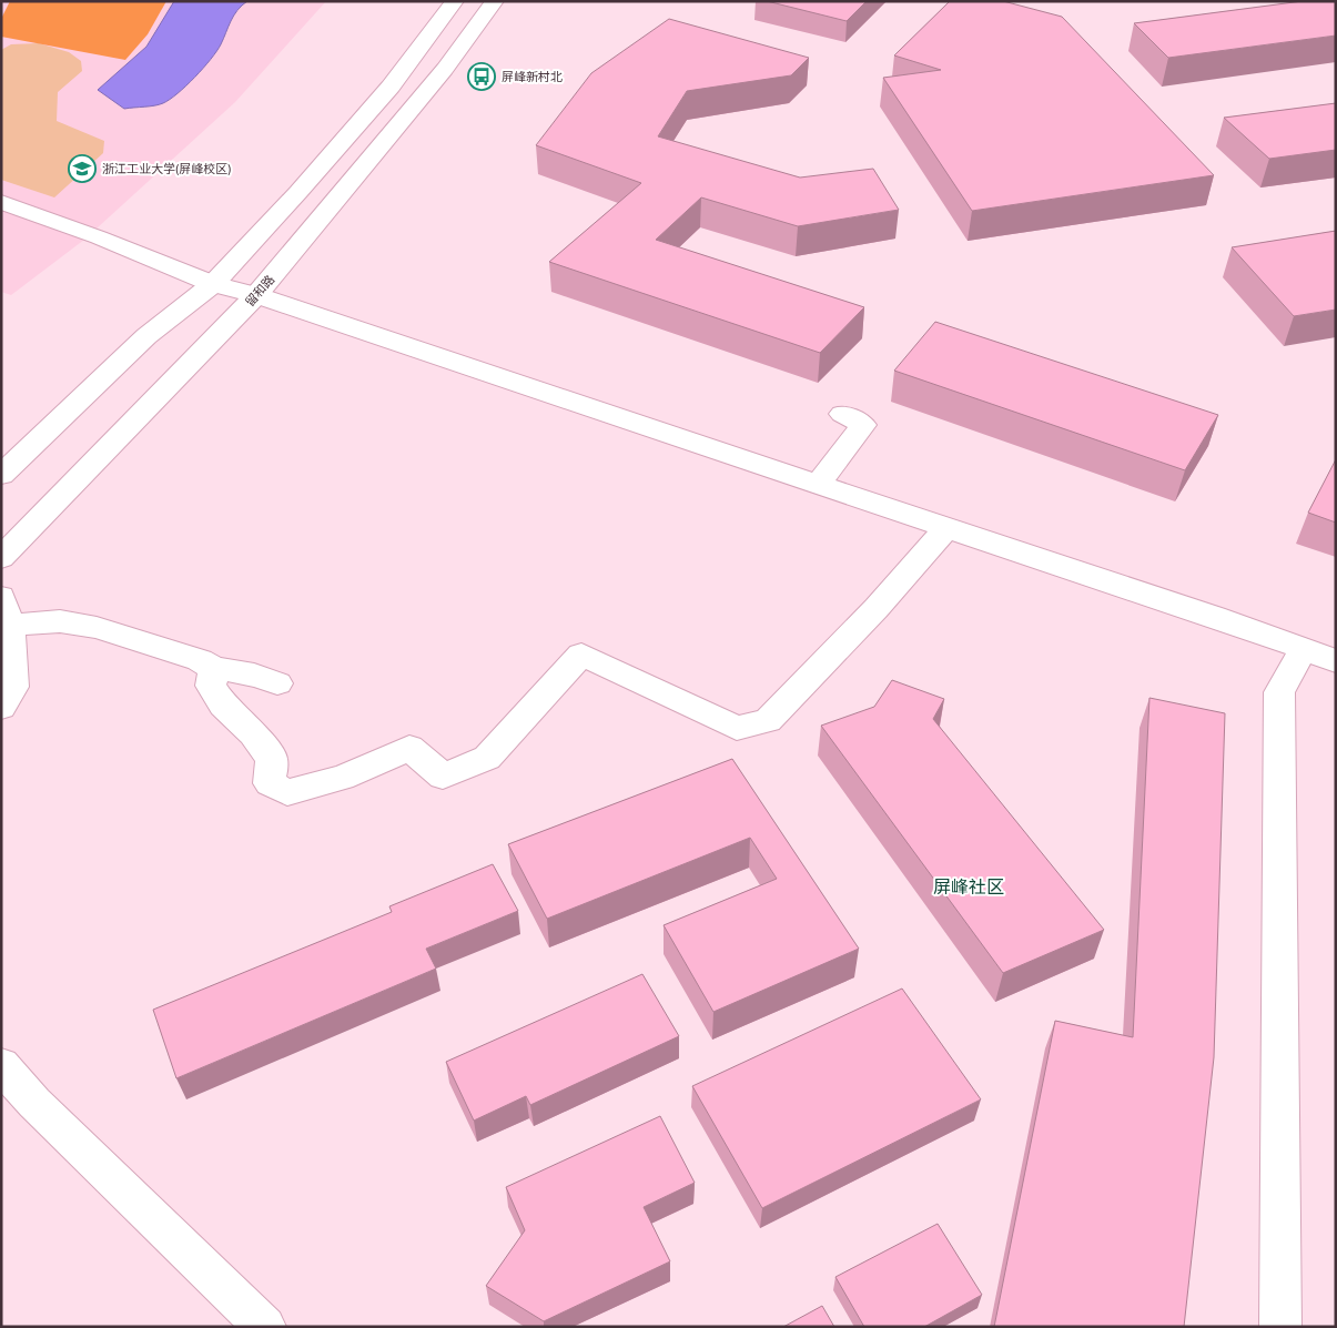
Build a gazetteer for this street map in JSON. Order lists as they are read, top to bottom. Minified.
{"streets":{"street":["留和路"]},"districts":["屏峰社区"],"places":{"bus stop":["屏峰新村北"],"school or university":["浙江工业大学(屏峰校区)"]}}
